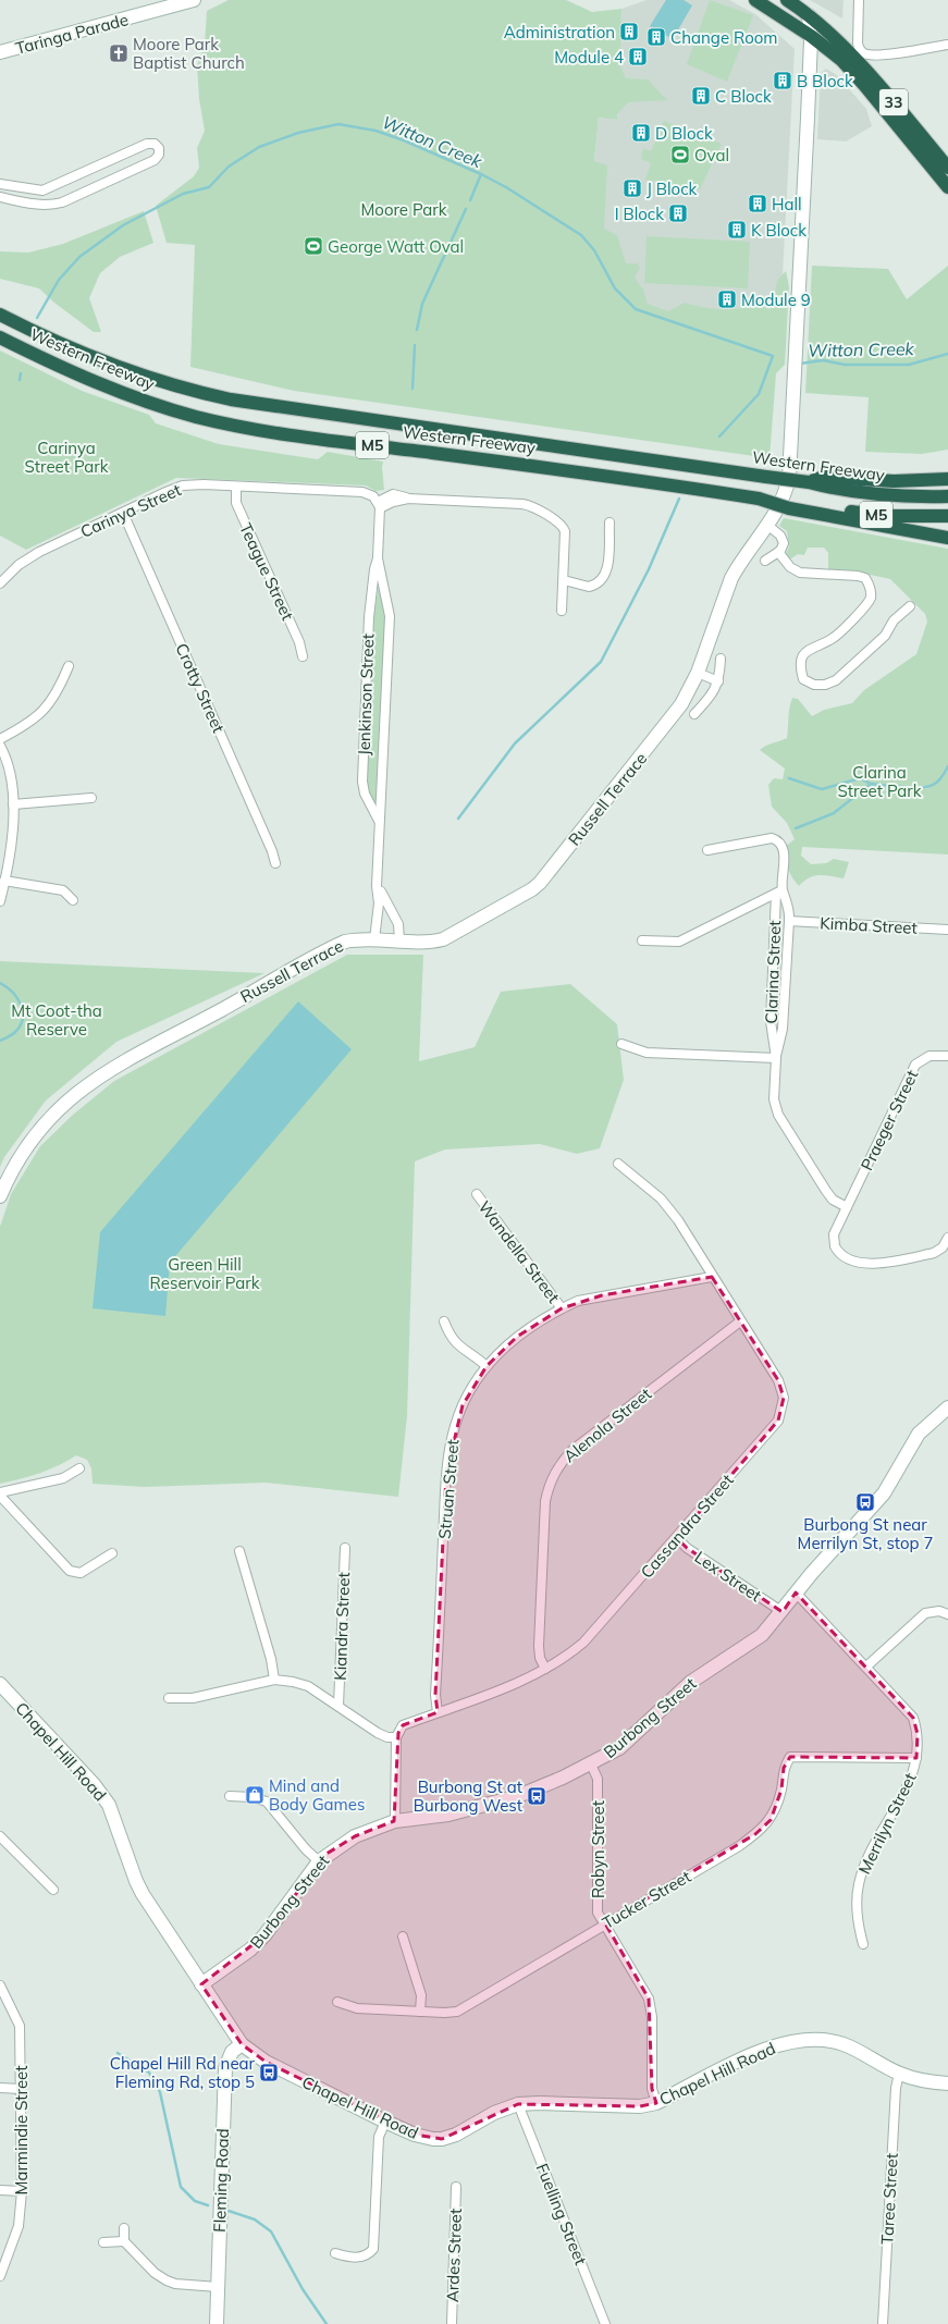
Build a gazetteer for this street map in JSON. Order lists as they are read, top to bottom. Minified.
{"streets":{"highway":["33","Western Freeway","M5"],"main road":["Taringa Parade","Russell Terrace","Burbong Street","Chapel Hill Road","Fleming Road"],"street":["Carinya Street","Teague Street","Crotty Street","Jenkinson Street","Kimba Street","Clarina Street","Praeger Street","Wandella Street","Alenola Street","Struan Street","Cassandra Street","Lex Street","Kiandra Street","Merrilyn Street","Robyn Street","Tucker Street","Marmindie Street","Taree Street","Fuelling Street","Ardes Street"]},"crossings":[["33","Russell Terrace"],["Carinya Street","Teague Street"],["Carinya Street","Crotty Street"],["Carinya Street","Jenkinson Street"],["Jenkinson Street","Russell Terrace"],["Kimba Street","Clarina Street"],["Clarina Street","Praeger Street"],["Wandella Street","Struan Street"],["Alenola Street","Cassandra Street"],["Struan Street","Cassandra Street"],["Cassandra Street","Lex Street"],["Lex Street","Burbong Street"],["Burbong Street","Chapel Hill Road"],["Burbong Street","Merrilyn Street"],["Burbong Street","Robyn Street"],["Chapel Hill Road","Robyn Street"],["Chapel Hill Road","Fleming Road"],["Chapel Hill Road","Taree Street"],["Chapel Hill Road","Fuelling Street"],["Merrilyn Street","Tucker Street"],["Robyn Street","Tucker Street"]],"water":["Witton Creek"],"parks":["Moore Park","Carinya Street Park","Clarina Street Park","Mt Coot-tha Reserve","Green Hill Reservoir Park"],"places":{"building":["Administration","Change Room","Module 4","B Block","C Block","D Block","J Block","Hall","I Block","K Block","Module 9"],"church":["Moore Park Baptist Church"],"sports":["Oval","George Watt Oval"],"bus stop":["Burbong St near Merrilyn St, stop 7","Burbong St at Burbong West","Chapel Hill Rd near Fleming Rd, stop 5"],"shop":["Mind and Body Games"]}}
